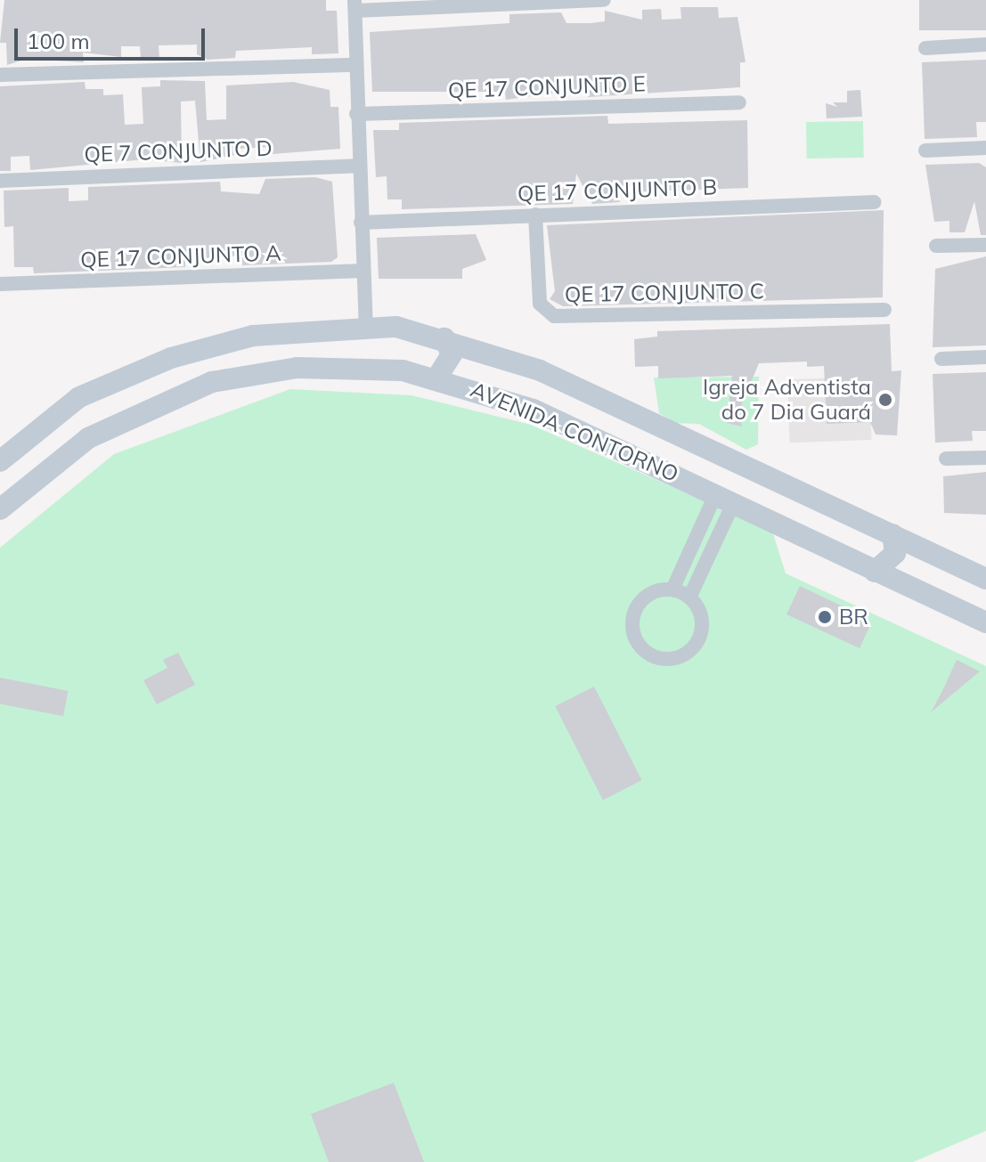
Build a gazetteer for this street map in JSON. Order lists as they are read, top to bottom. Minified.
{"streets":{"main road":["AVENIDA CONTORNO"],"street":["QE 17 CONJUNTO E","QE 7 CONJUNTO D","QE 17 CONJUNTO B","QE 17 CONJUNTO A","QE 17 CONJUNTO C"]},"crossings":[["QE 17 CONJUNTO B","QE 17 CONJUNTO C"]],"places":["Igreja Adventista do 7 Dia Guará","BR"],"scale_bar":"100 m"}
